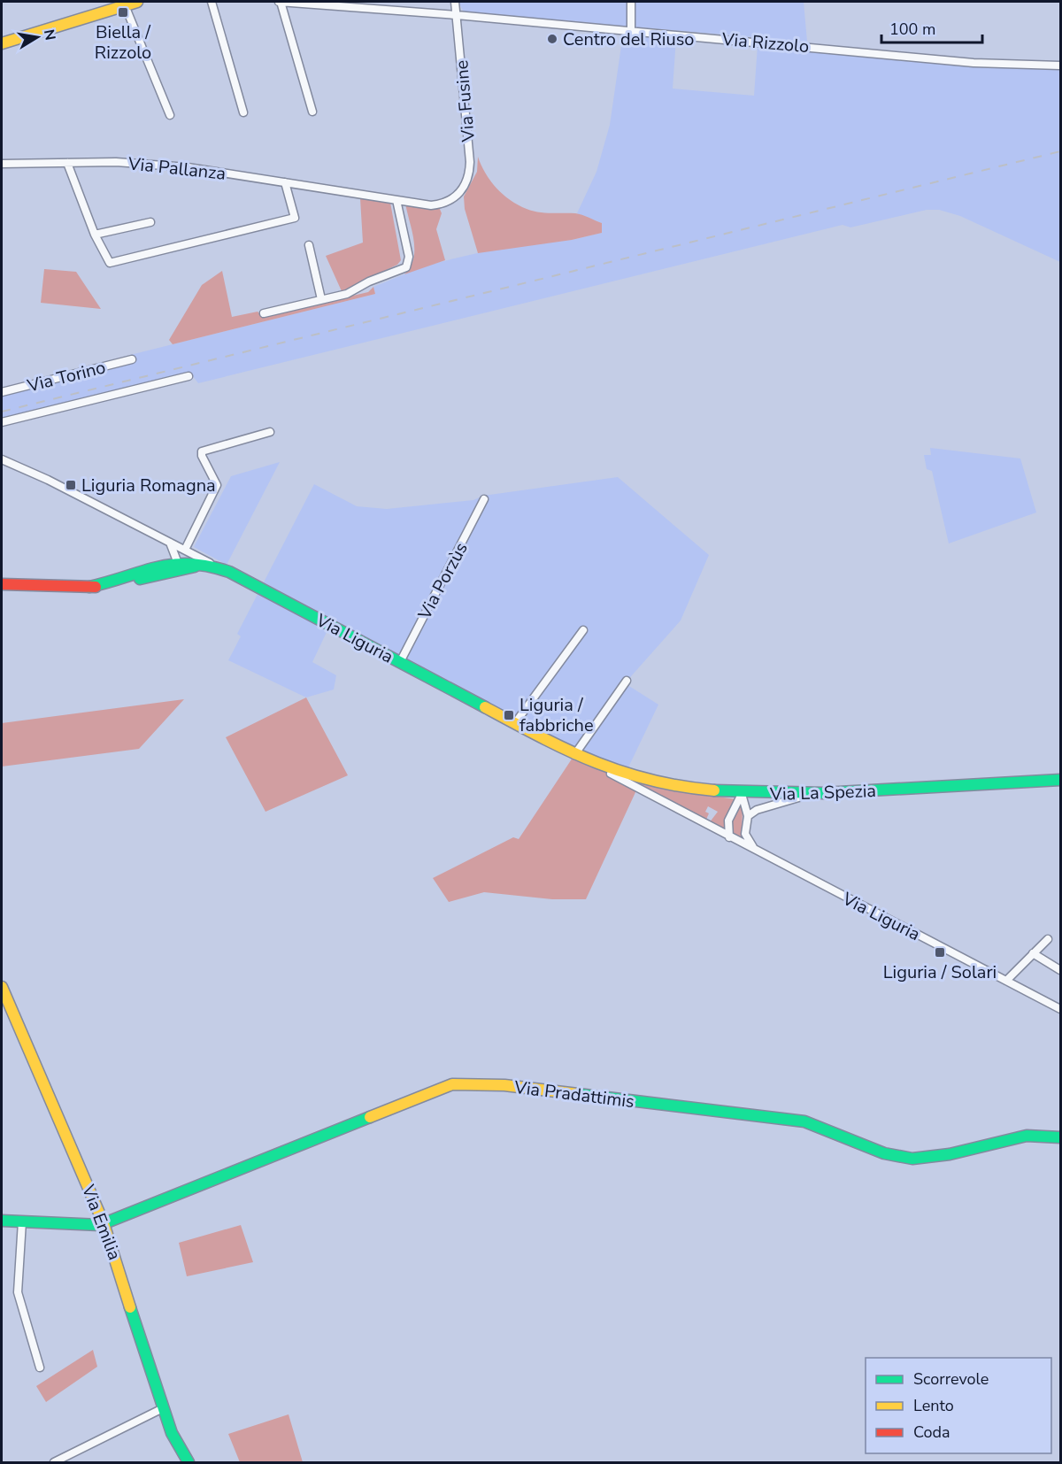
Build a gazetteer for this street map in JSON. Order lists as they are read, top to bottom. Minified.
{"streets":{"street":["Via Rizzolo","Via Fusine","Via Pallanza","Via Torino","Via Porzùs","Via Liguria","Via La Spezia","Via Pradattimis","Via Emilia"]},"crossings":[["Via Rizzolo","Via Fusine"],["Via Fusine","Via Pallanza"],["Via Porzùs","Via Liguria"],["Via Liguria","Via La Spezia"],["Via Pradattimis","Via Emilia"]],"places":{"transit":["Biella / Rizzolo","Liguria Romagna","Liguria / fabbriche","Liguria / Solari"],"other":["Centro del Riuso"]},"legend":["Scorrevole","Lento","Coda"],"scale_bar":"100 m","north":"right"}
